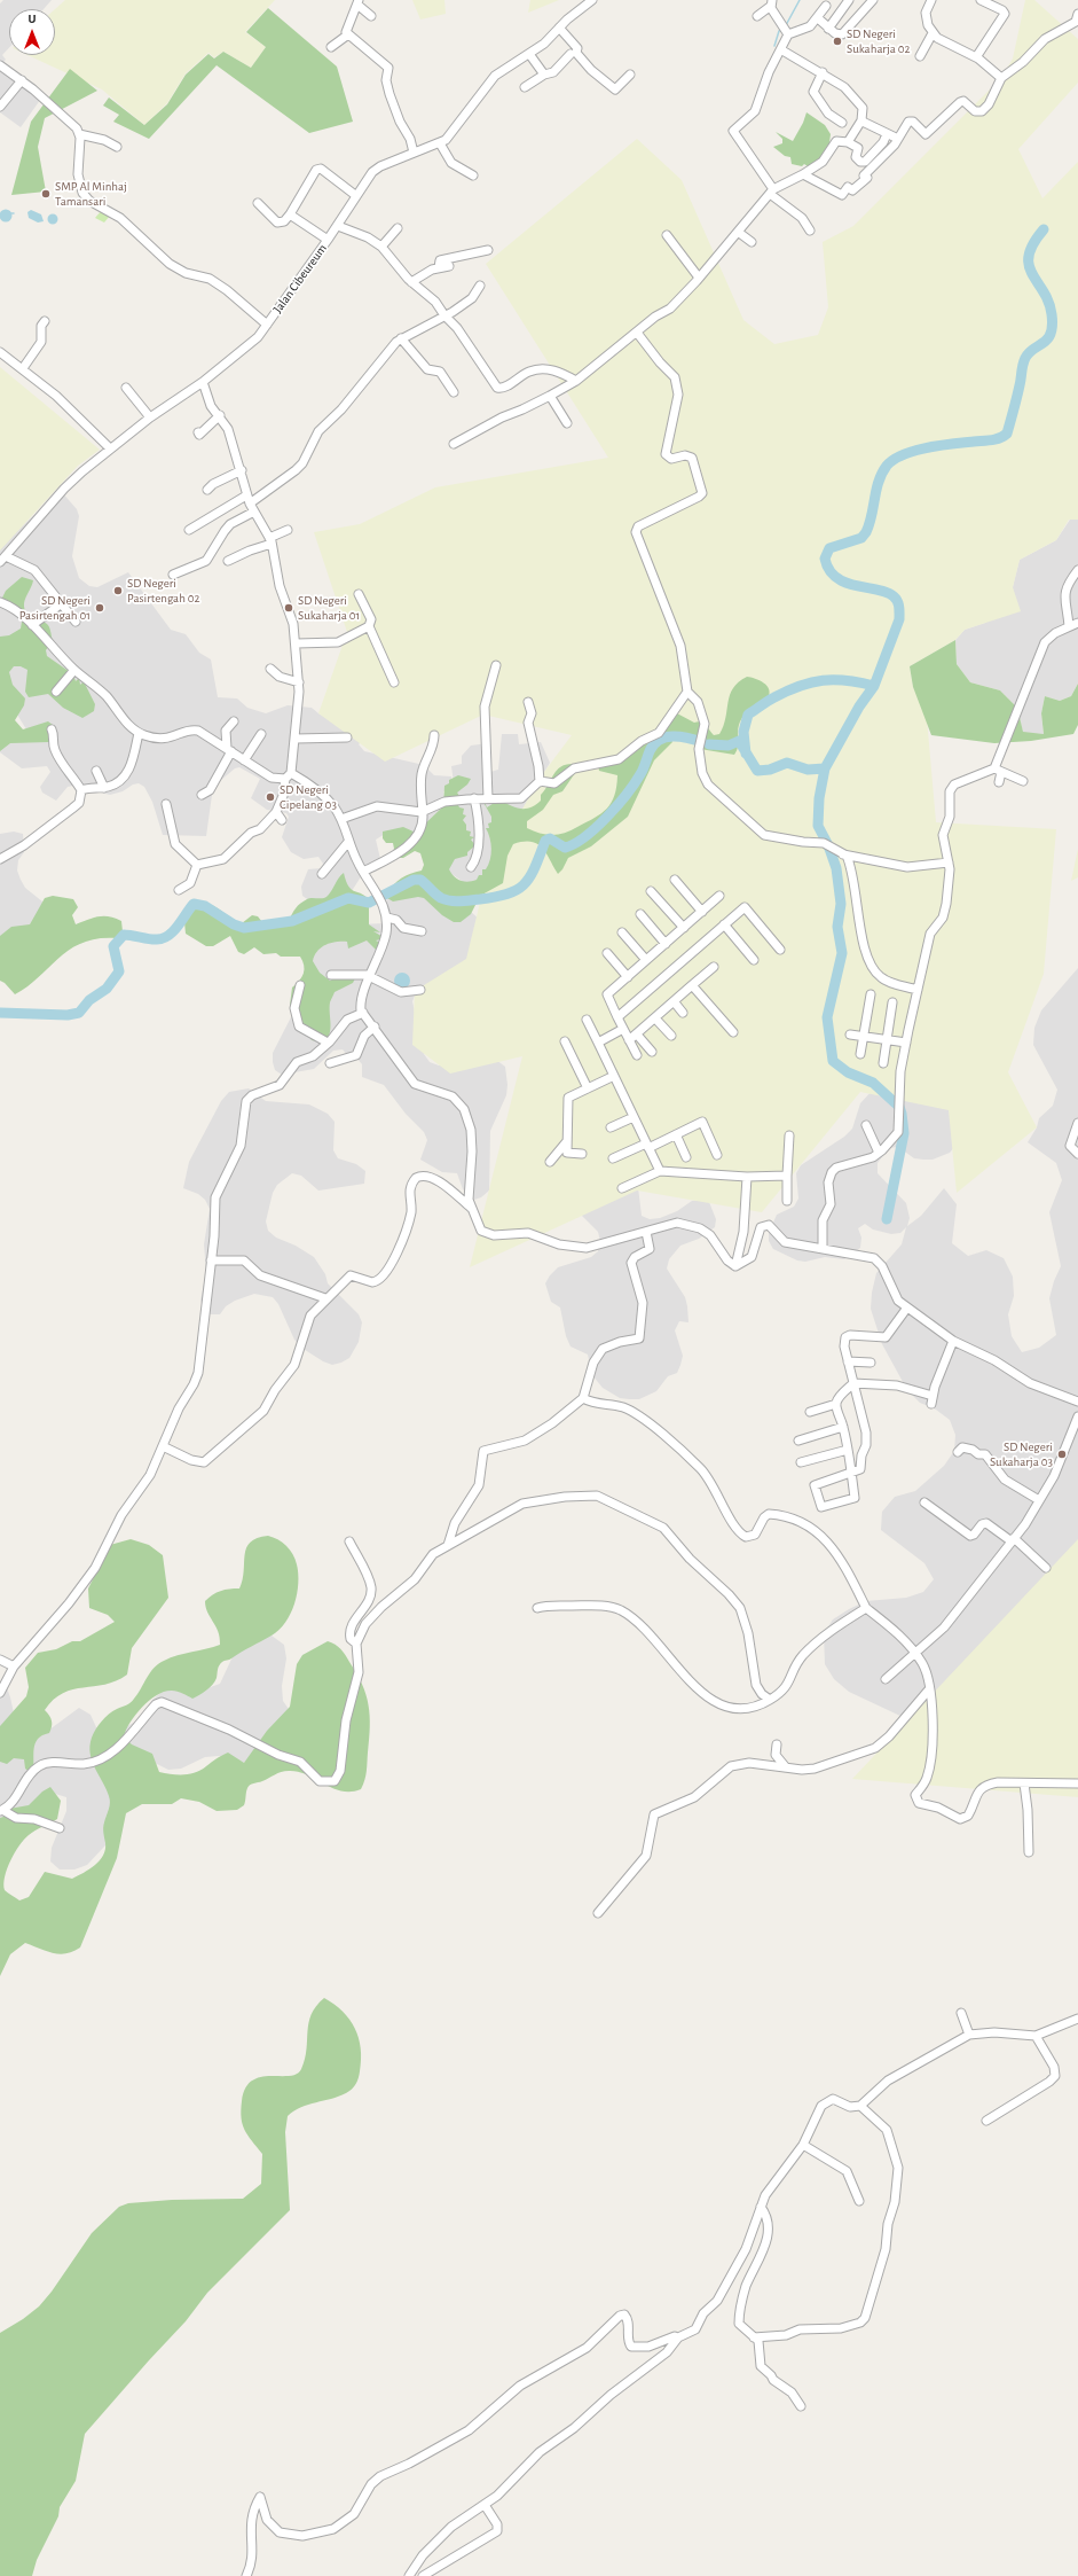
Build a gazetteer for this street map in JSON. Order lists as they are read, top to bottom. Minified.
{"streets":{"street":["Jalan Cibeureum"]},"places":["SD Negeri Sukaharja 02","SMP Al Minhaj Tamansari","SD Negeri Pasirtengah 02","SD Negeri Pasirtengah 01","SD Negeri Sukaharja 01","SD Negeri Cipelang 03","SD Negeri Sukaharja 03"],"north":"top"}
